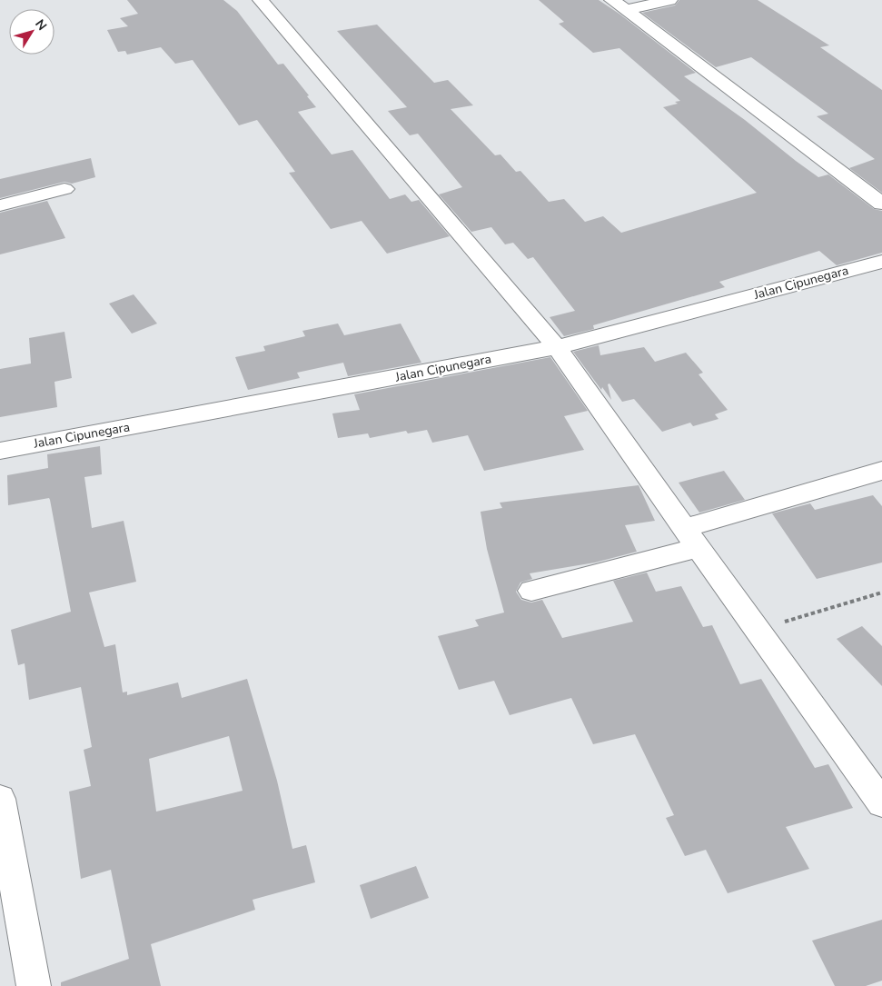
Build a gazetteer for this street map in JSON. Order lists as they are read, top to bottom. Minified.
{"streets":{"street":["Jalan Cipunegara"]},"north":"top right"}
